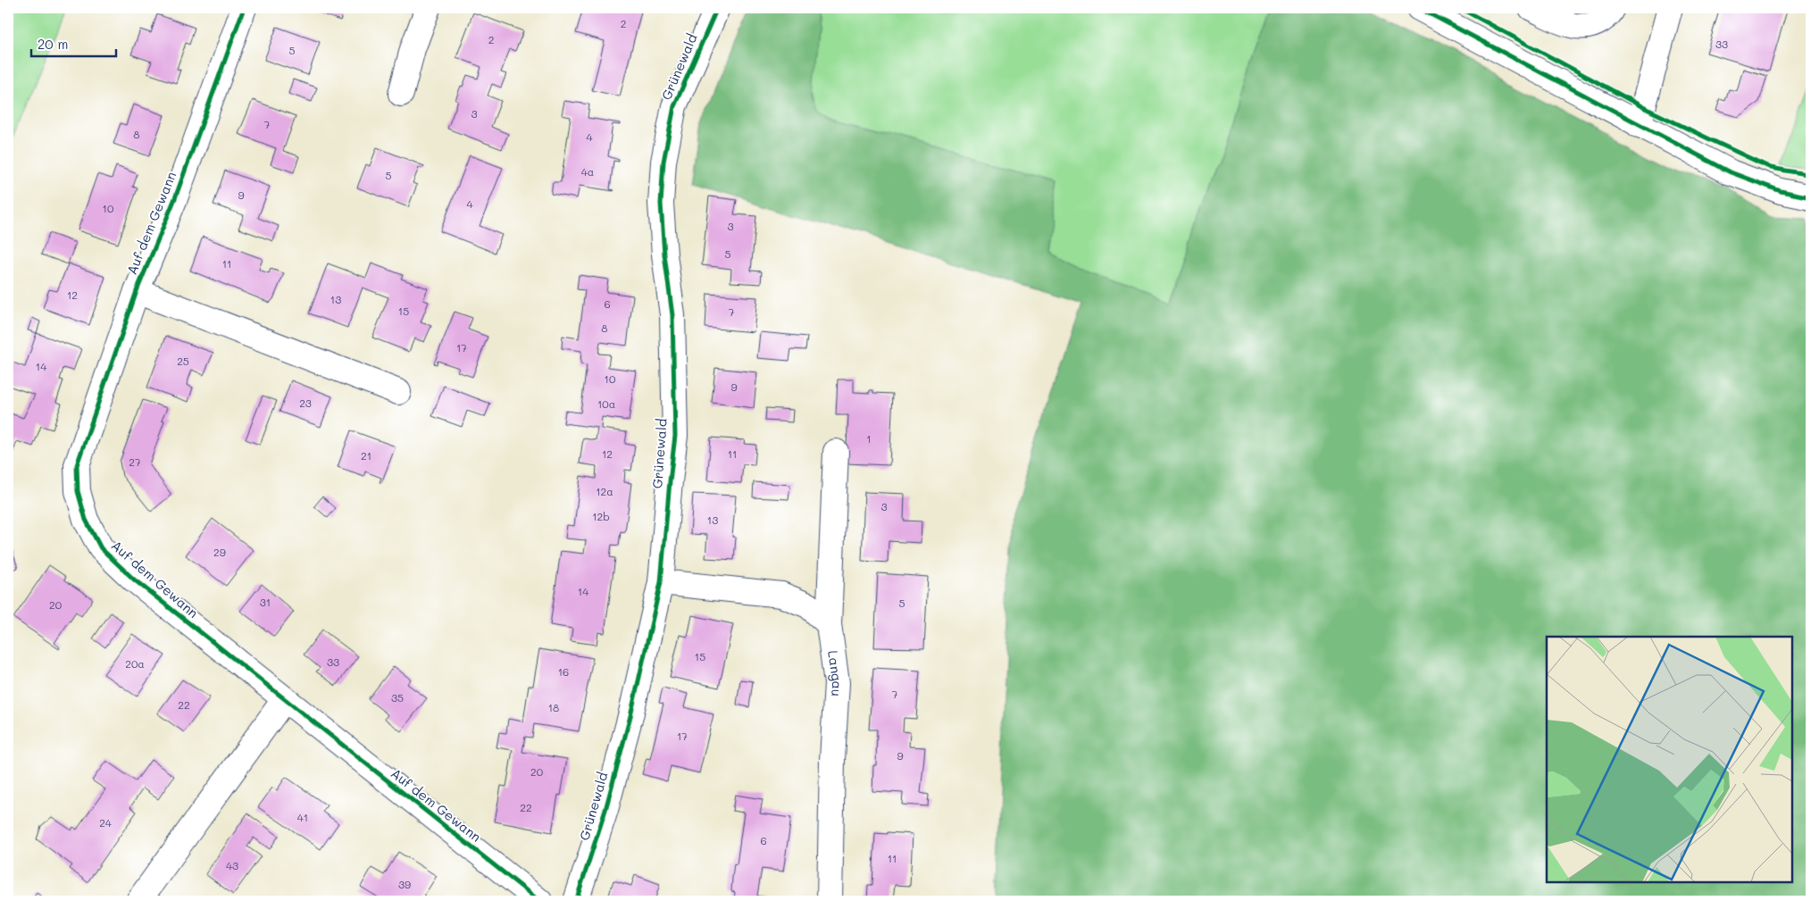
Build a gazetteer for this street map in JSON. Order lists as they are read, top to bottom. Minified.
{"streets":{"street":["Grünewald","Auf dem Gewann","Langau"]},"house_numbers":["2","2","33","5","3","7","8","4","4a","5","9","4","10","3","5","11","12","13","6","15","7","8","17","25","14","10","9","23","10a","1","12","11","21","27","12a","3","12b","13","29","14","31","5","20","15","33","20a","16","7","35","22","18","17","9","20","22","41","24","6","11","43","39"],"scale_bar":"20 m"}
